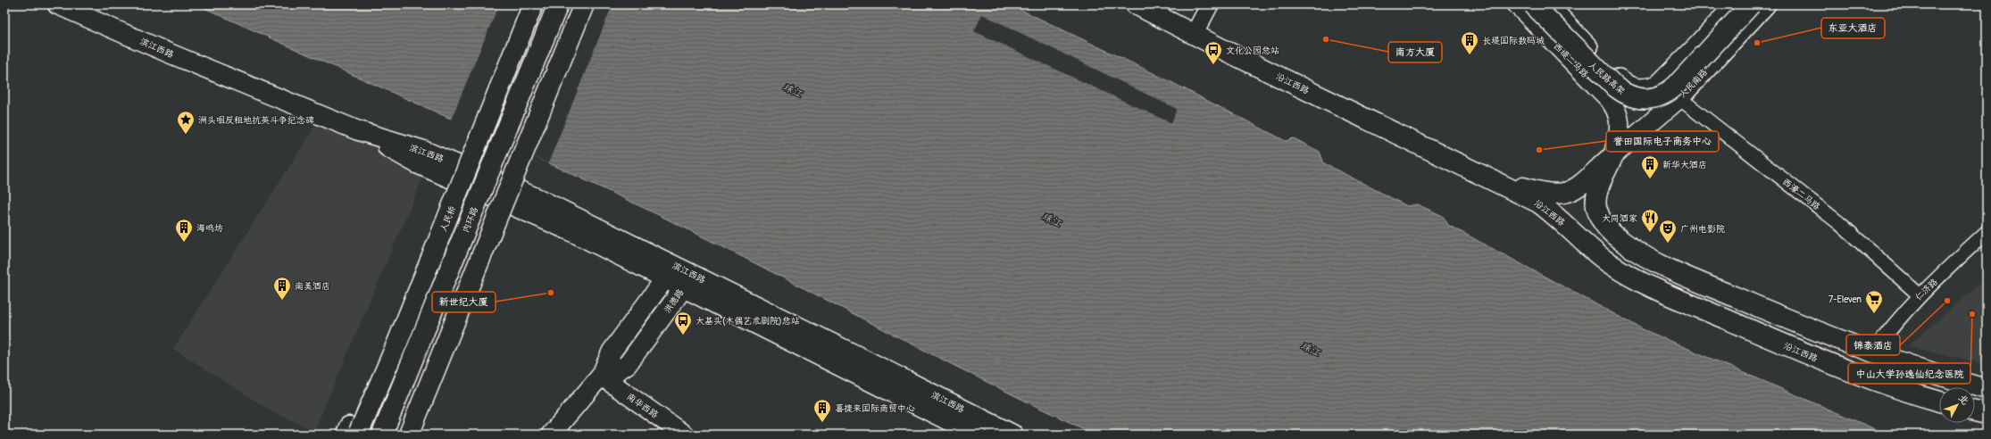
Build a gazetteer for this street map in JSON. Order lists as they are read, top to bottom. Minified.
{"streets":{"main road":["滨江西路","西堤二马路","人民路高架","沿江西路","人民南路","人民桥","内环路","洪德路","南华西路"],"street":["西濠二马路","仁济路"]},"crossings":[["滨江西路","洪德路"],["人民南路","西濠二马路"],["西濠二马路","仁济路"],["洪德路","南华西路"]],"water":["珠江"],"places":{"other":["南方大厦","东亚大酒店","誉田国际电子商务中心","新世纪大厦","锦泰酒店","中山大学孙逸仙纪念医院"],"building":["长堤国际数码城","新华大酒店","海鸣坊","南美酒店","喜捷来国际商贸中心"],"bus stop":["文化公园总站","大基头(木偶艺术剧院)总站"],"place":["洲头咀反租地抗英斗争纪念碑"],"restaurant":["大同酒家"],"theatre":["广州电影院"],"supermarket":["7-Eleven"]},"north":"top right"}
